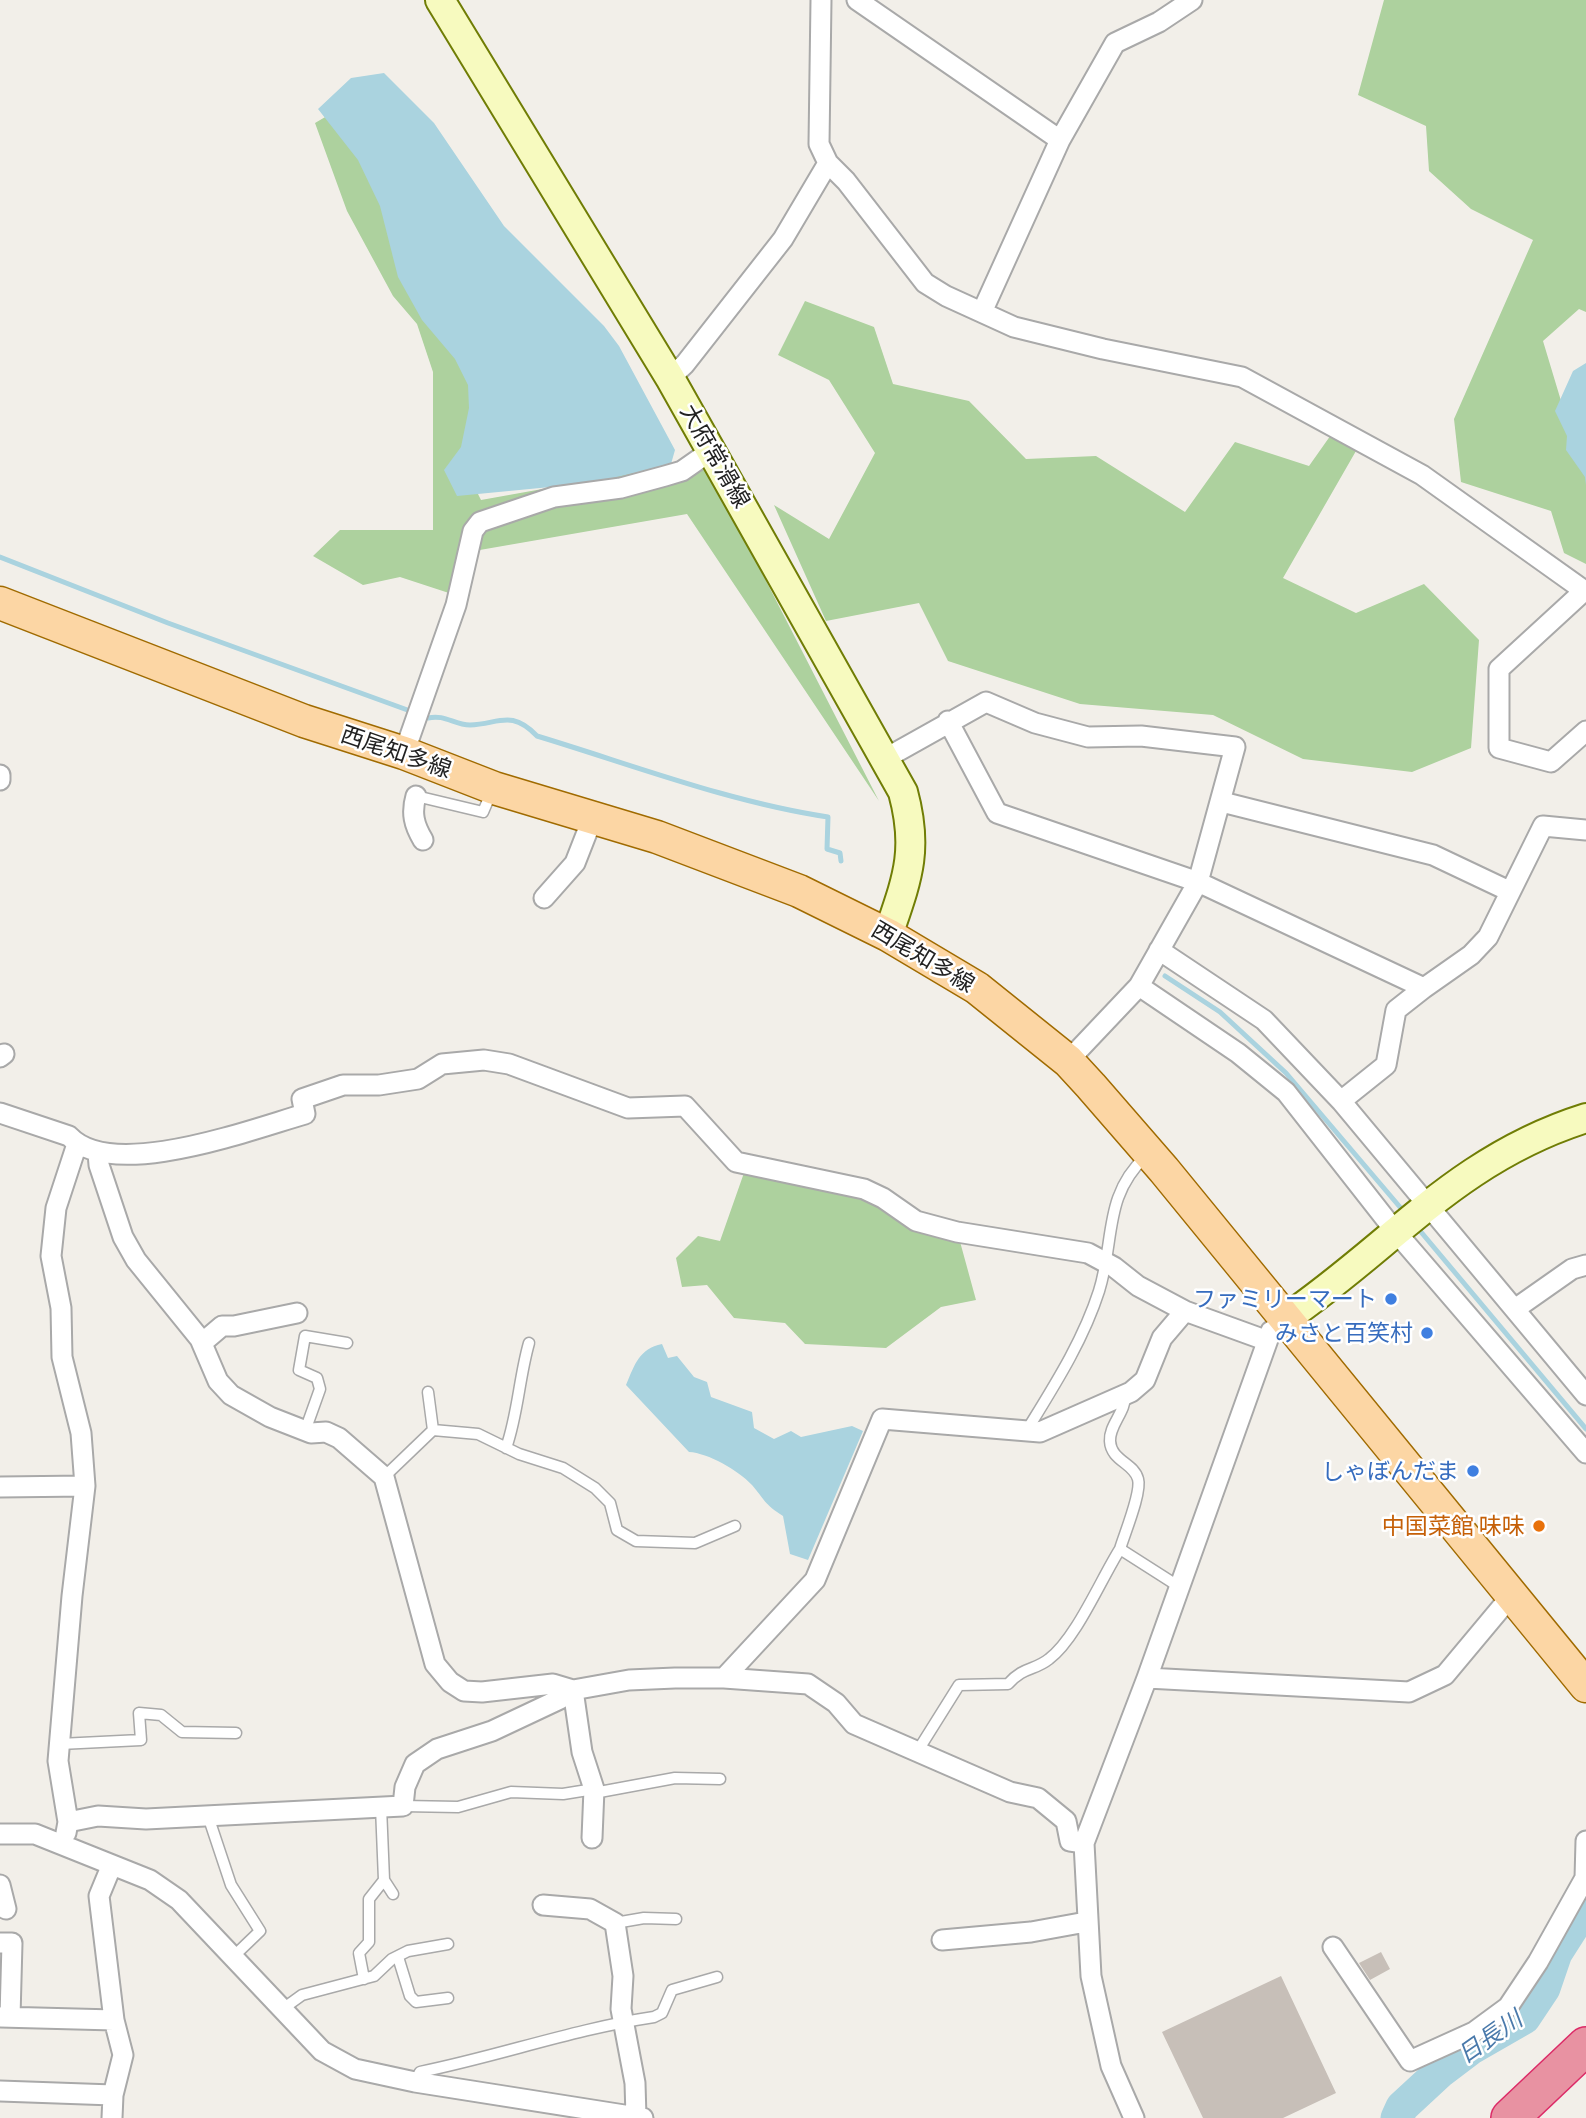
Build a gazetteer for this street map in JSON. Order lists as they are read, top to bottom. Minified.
{"streets":{"main road":["大府常滑線","西尾知多線"]},"crossings":[["大府常滑線","西尾知多線"]],"water":["日長川"],"places":["ファミリーマート","みさと百笑村","しゃぼんだま","中国菜館 味味"]}
